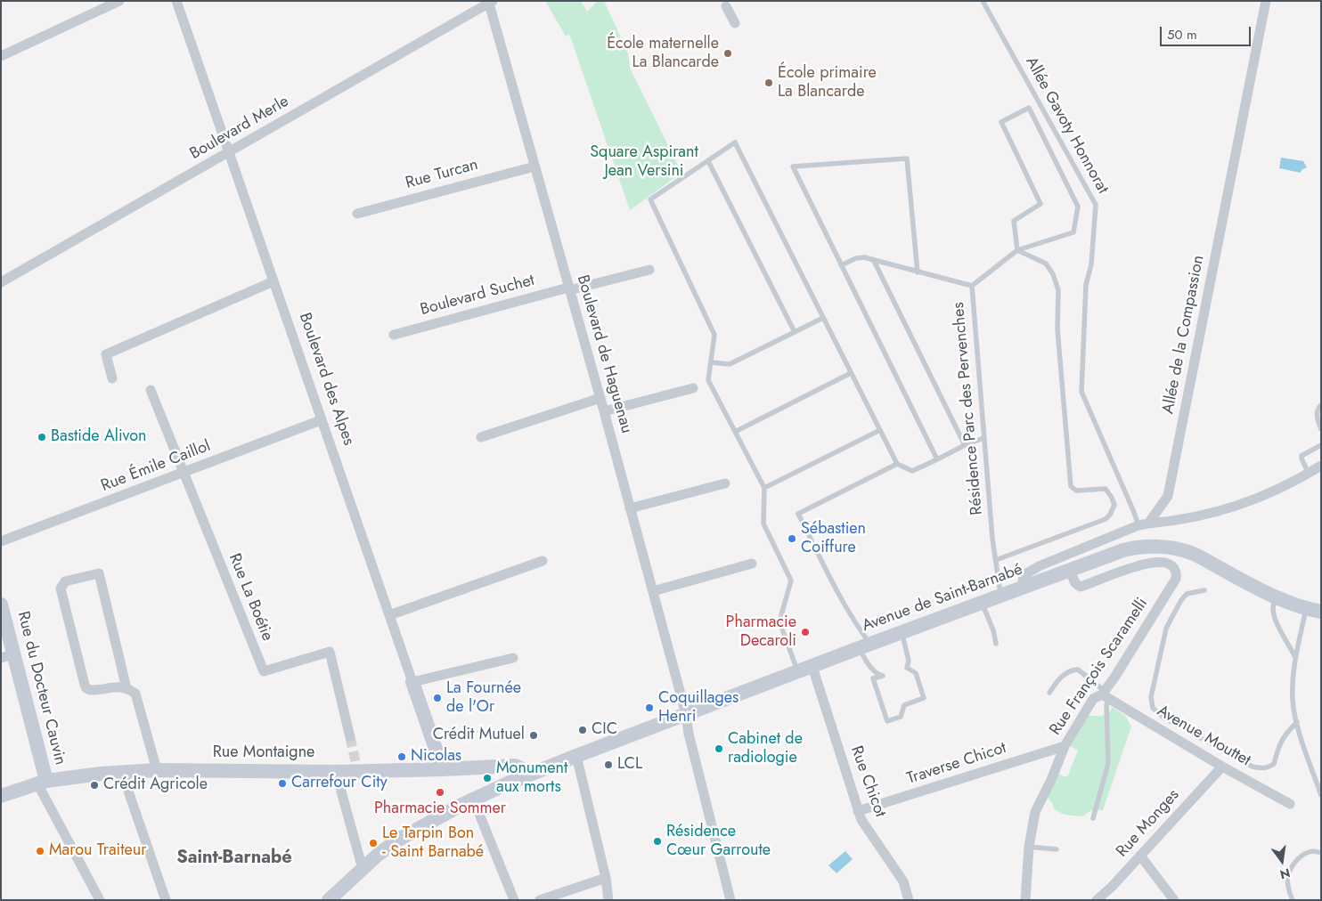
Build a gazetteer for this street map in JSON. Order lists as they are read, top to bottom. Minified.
{"streets":{"main road":["Boulevard des Alpes","Avenue de Saint-Barnabé","Rue du Docteur Cauvin","Rue Montaigne"],"street":["Boulevard Merle","Rue Turcan","Boulevard Suchet","Allée de la Compassion","Boulevard de Haguenau","Rue Émile Caillol","Rue La Boétie","Rue François Scaramelli","Avenue Mouttet","Traverse Chicot","Rue Chicot","Rue Monges"],"lane":["Allée Gavoty Honnorat","Résidence Parc des Pervenches"]},"crossings":[["Allée Gavoty Honnorat","Allée de la Compassion"],["Boulevard Merle","Boulevard de Haguenau"],["Boulevard Merle","Boulevard des Alpes"],["Rue Turcan","Boulevard de Haguenau"],["Boulevard Suchet","Boulevard de Haguenau"],["Boulevard de Haguenau","Avenue de Saint-Barnabé"],["Boulevard des Alpes","Rue Émile Caillol"],["Boulevard des Alpes","Rue Montaigne"],["Résidence Parc des Pervenches","Avenue de Saint-Barnabé"],["Rue Émile Caillol","Rue La Boétie"],["Avenue de Saint-Barnabé","Rue François Scaramelli"],["Avenue de Saint-Barnabé","Rue Montaigne"],["Avenue de Saint-Barnabé","Rue Chicot"],["Rue François Scaramelli","Avenue Mouttet"],["Rue François Scaramelli","Traverse Chicot"],["Rue du Docteur Cauvin","Rue Montaigne"],["Avenue Mouttet","Rue Monges"],["Traverse Chicot","Rue Chicot"]],"districts":["Saint-Barnabé"],"parks":["Square Aspirant Jean Versini"],"places":["École maternelle La Blancarde","École primaire La Blancarde","Bastide Alivon","Sébastien Coiffure","Pharmacie Decaroli","La Fournée de l'Or","Coquillages Henri","CIC","Crédit Mutuel","Cabinet de radiologie","Nicolas","LCL","Monument aux morts","Carrefour City","Crédit Agricole","Pharmacie Sommer","Résidence Cœur Garroute","Le Tarpin Bon - Saint Barnabé","Marou Traiteur"],"scale_bar":"50 m","north":"bottom"}
